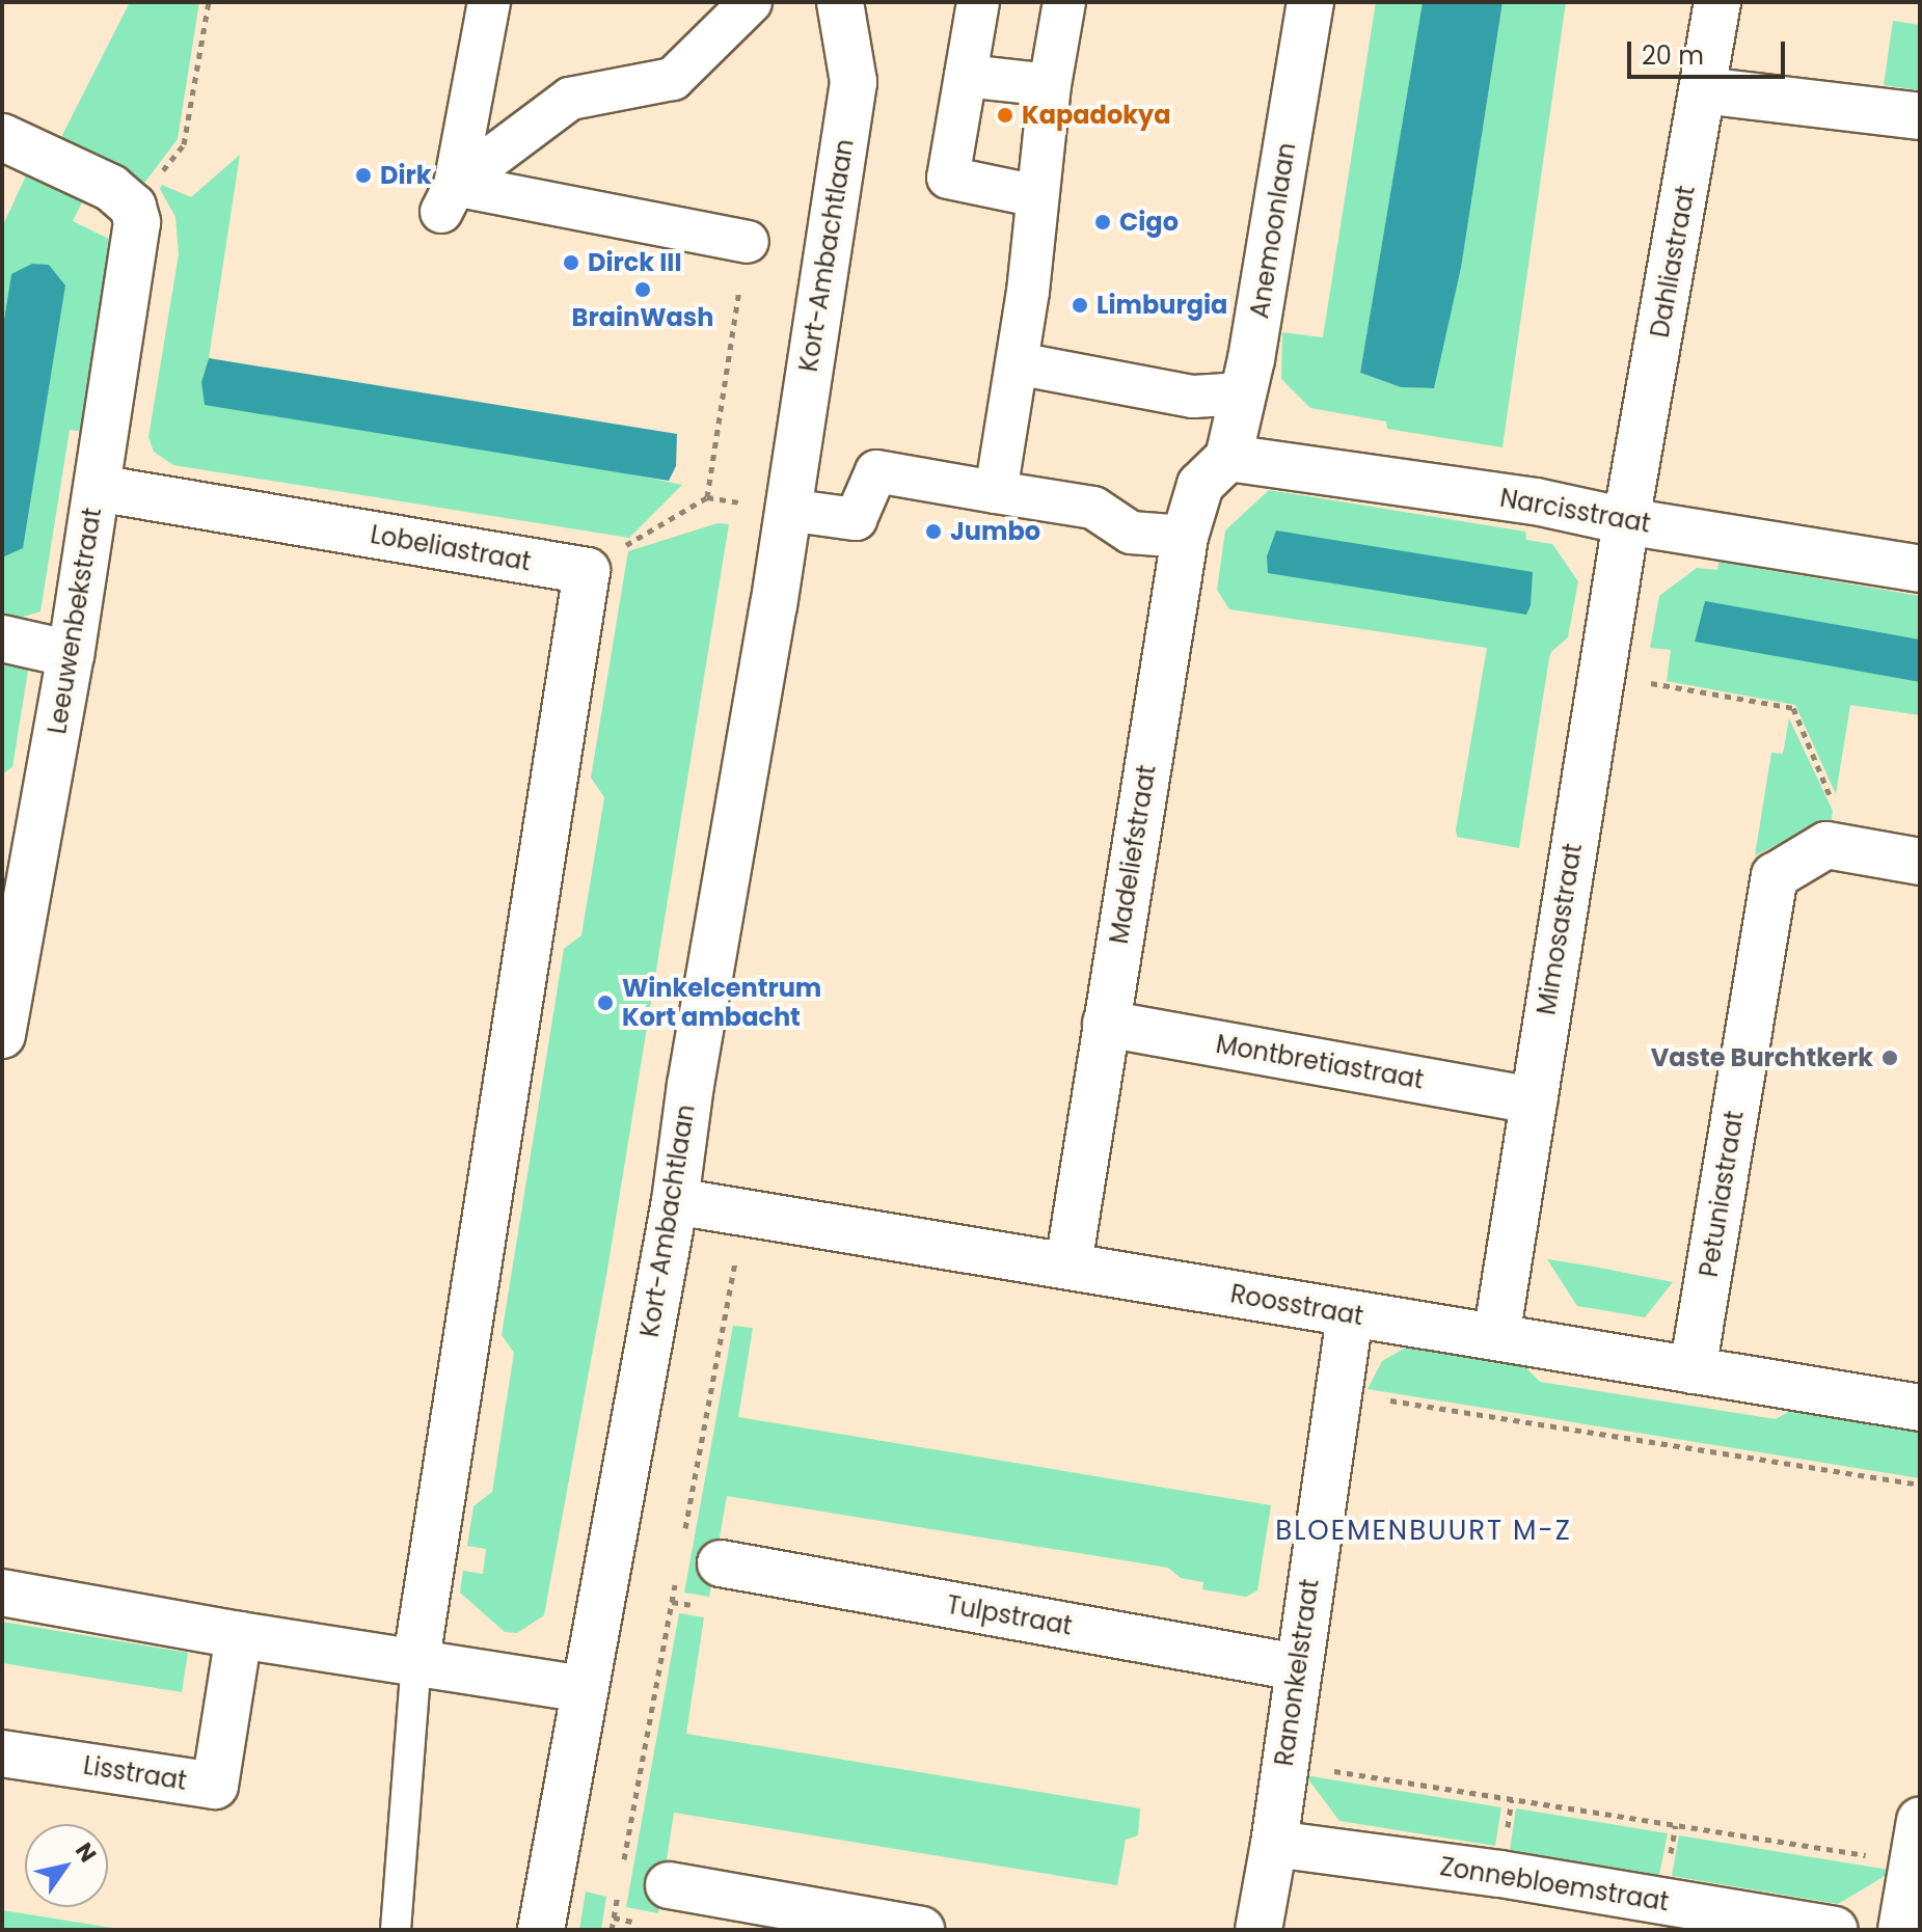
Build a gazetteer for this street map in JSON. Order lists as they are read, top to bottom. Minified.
{"streets":{"street":["Anemoonlaan","Kort-Ambachtlaan","Dahliastraat","Narcisstraat","Lobeliastraat","Leeuwenbekstraat","Madeliefstraat","Mimosastraat","Montbretiastraat","Petuniastraat","Roosstraat","Tulpstraat","Ranonkelstraat","Lisstraat","Zonnebloemstraat"]},"crossings":[["Anemoonlaan","Narcisstraat"],["Anemoonlaan","Madeliefstraat"],["Kort-Ambachtlaan","Roosstraat"],["Dahliastraat","Narcisstraat"],["Dahliastraat","Mimosastraat"],["Narcisstraat","Madeliefstraat"],["Narcisstraat","Mimosastraat"],["Lobeliastraat","Leeuwenbekstraat"],["Madeliefstraat","Montbretiastraat"],["Madeliefstraat","Roosstraat"],["Mimosastraat","Montbretiastraat"],["Mimosastraat","Roosstraat"],["Petuniastraat","Roosstraat"],["Roosstraat","Ranonkelstraat"],["Tulpstraat","Ranonkelstraat"],["Ranonkelstraat","Zonnebloemstraat"]],"districts":["BLOEMENBUURT M-Z"],"places":["Kapadokya","Dirk","Cigo","Dirck III","BrainWash","Limburgia","Jumbo","Winkelcentrum Kort ambacht","Vaste Burchtkerk"],"scale_bar":"20 m","north":"top right"}
